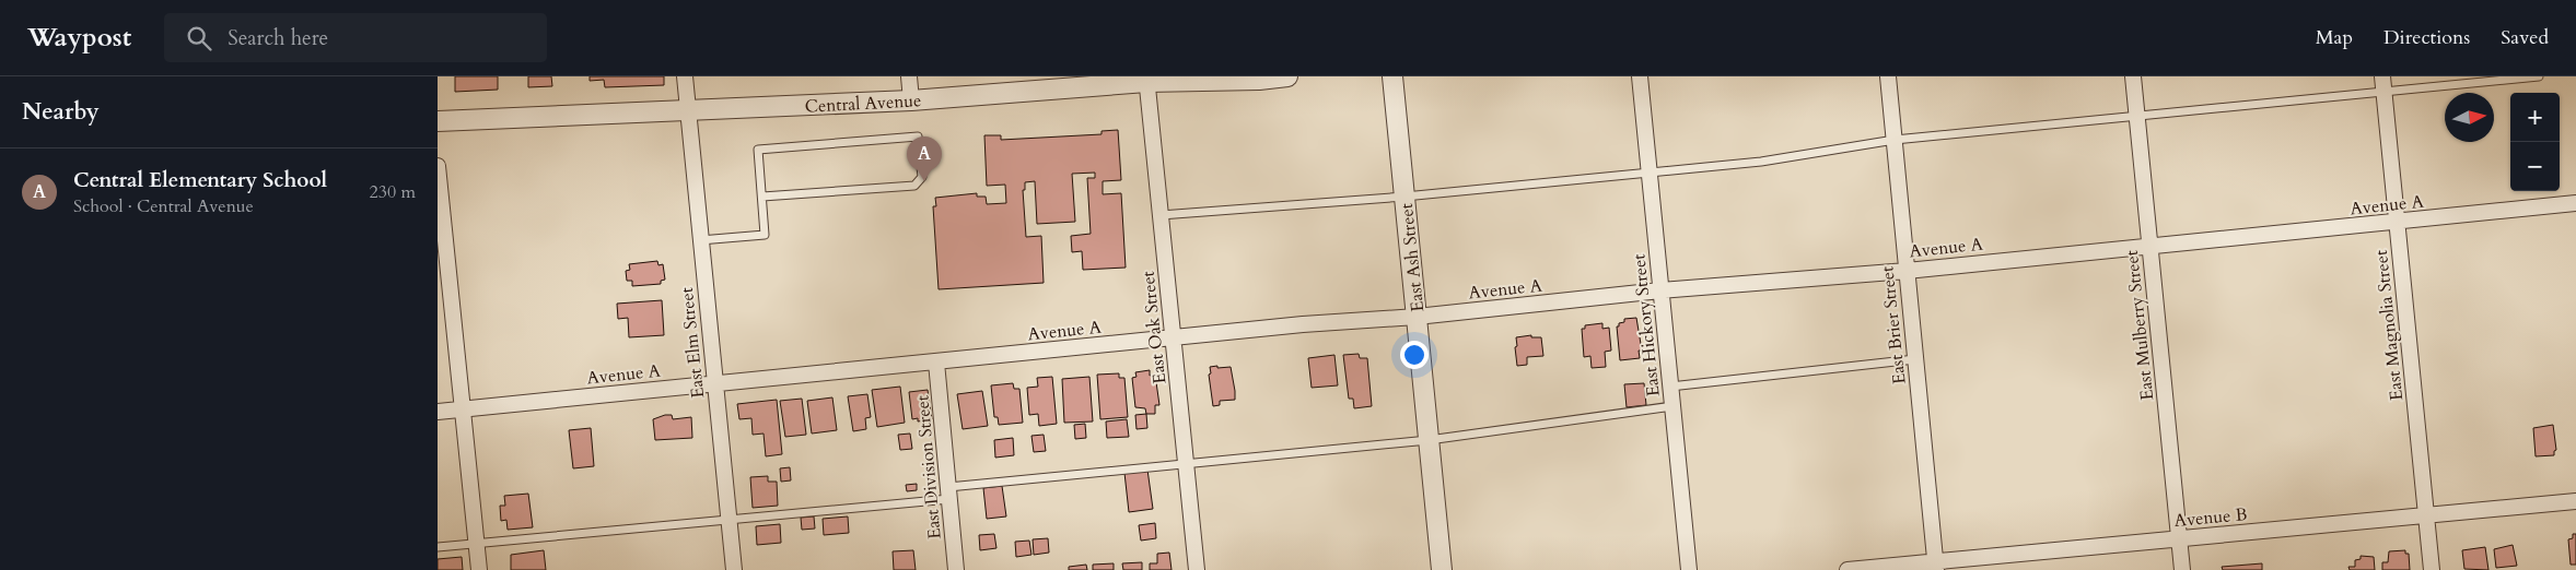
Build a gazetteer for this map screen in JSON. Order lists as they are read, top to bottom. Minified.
{"streets":{"street":["Central Avenue","Avenue A","East Ash Street","East Hickory Street","East Brier Street","East Mulberry Street","East Magnolia Street","East Oak Street","East Elm Street","East Division Street","Avenue B"]},"crossings":[["Central Avenue","East Oak Street"],["Central Avenue","East Elm Street"],["Avenue A","East Ash Street"],["Avenue A","East Hickory Street"],["Avenue A","East Brier Street"],["Avenue A","East Mulberry Street"],["Avenue A","East Magnolia Street"],["Avenue A","East Oak Street"],["Avenue A","East Elm Street"],["Avenue A","East Division Street"],["East Brier Street","Avenue B"],["East Mulberry Street","Avenue B"],["East Magnolia Street","Avenue B"]],"north":"right","page":{"header":"Waypost","search":"Search here","nav":["Map","Directions","Saved"],"heading":"Nearby","map_buttons":["+","−"],"pins":"A","list":[{"mark":"A","name":"Central Elementary School","note":"School · Central Avenue","value":"230 m"}]}}
